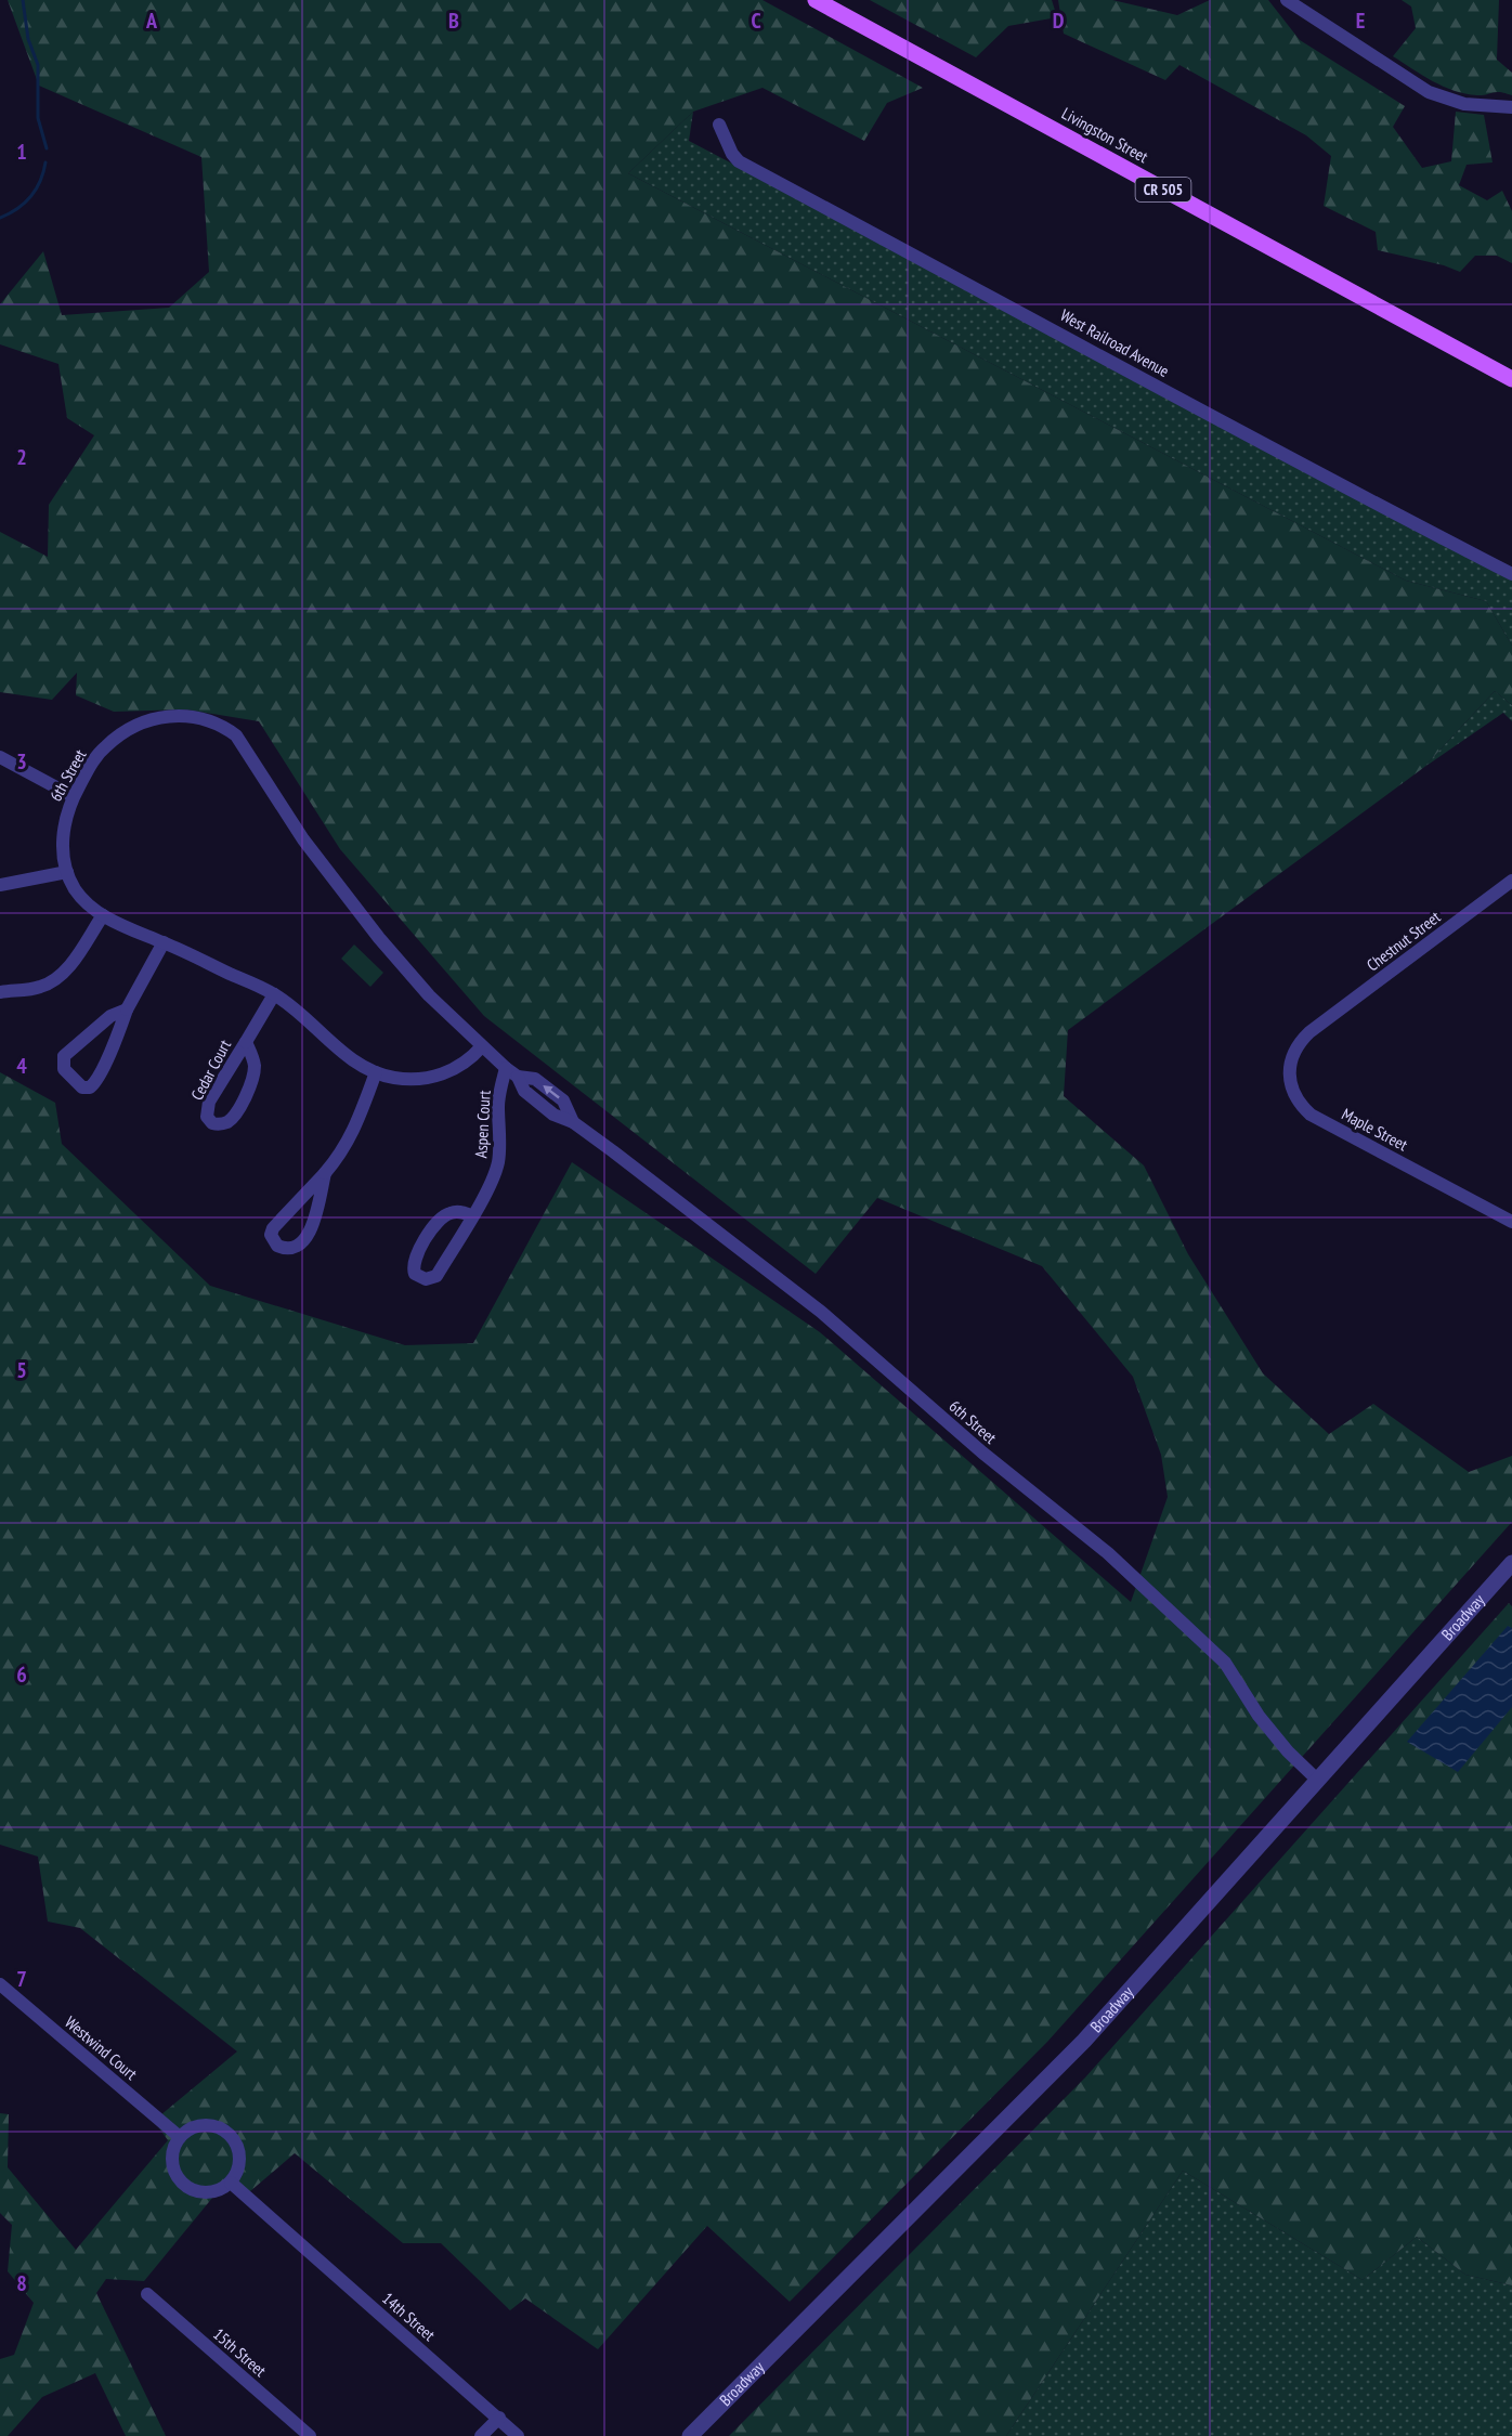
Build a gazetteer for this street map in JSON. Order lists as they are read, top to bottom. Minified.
{"streets":{"main road":["Livingston Street","CR 505"],"street":["West Railroad Avenue","6th Street","Chestnut Street","Cedar Court","Aspen Court","Maple Street","Broadway","Westwind Court","14th Street","15th Street"]},"crossings":[["6th Street","Cedar Court"],["6th Street","Aspen Court"],["6th Street","Broadway"],["Chestnut Street","Maple Street"],["Westwind Court","14th Street"]],"grid":{"columns":["A","B","C","D","E"],"rows":["1","2","3","4","5","6","7","8"]}}
